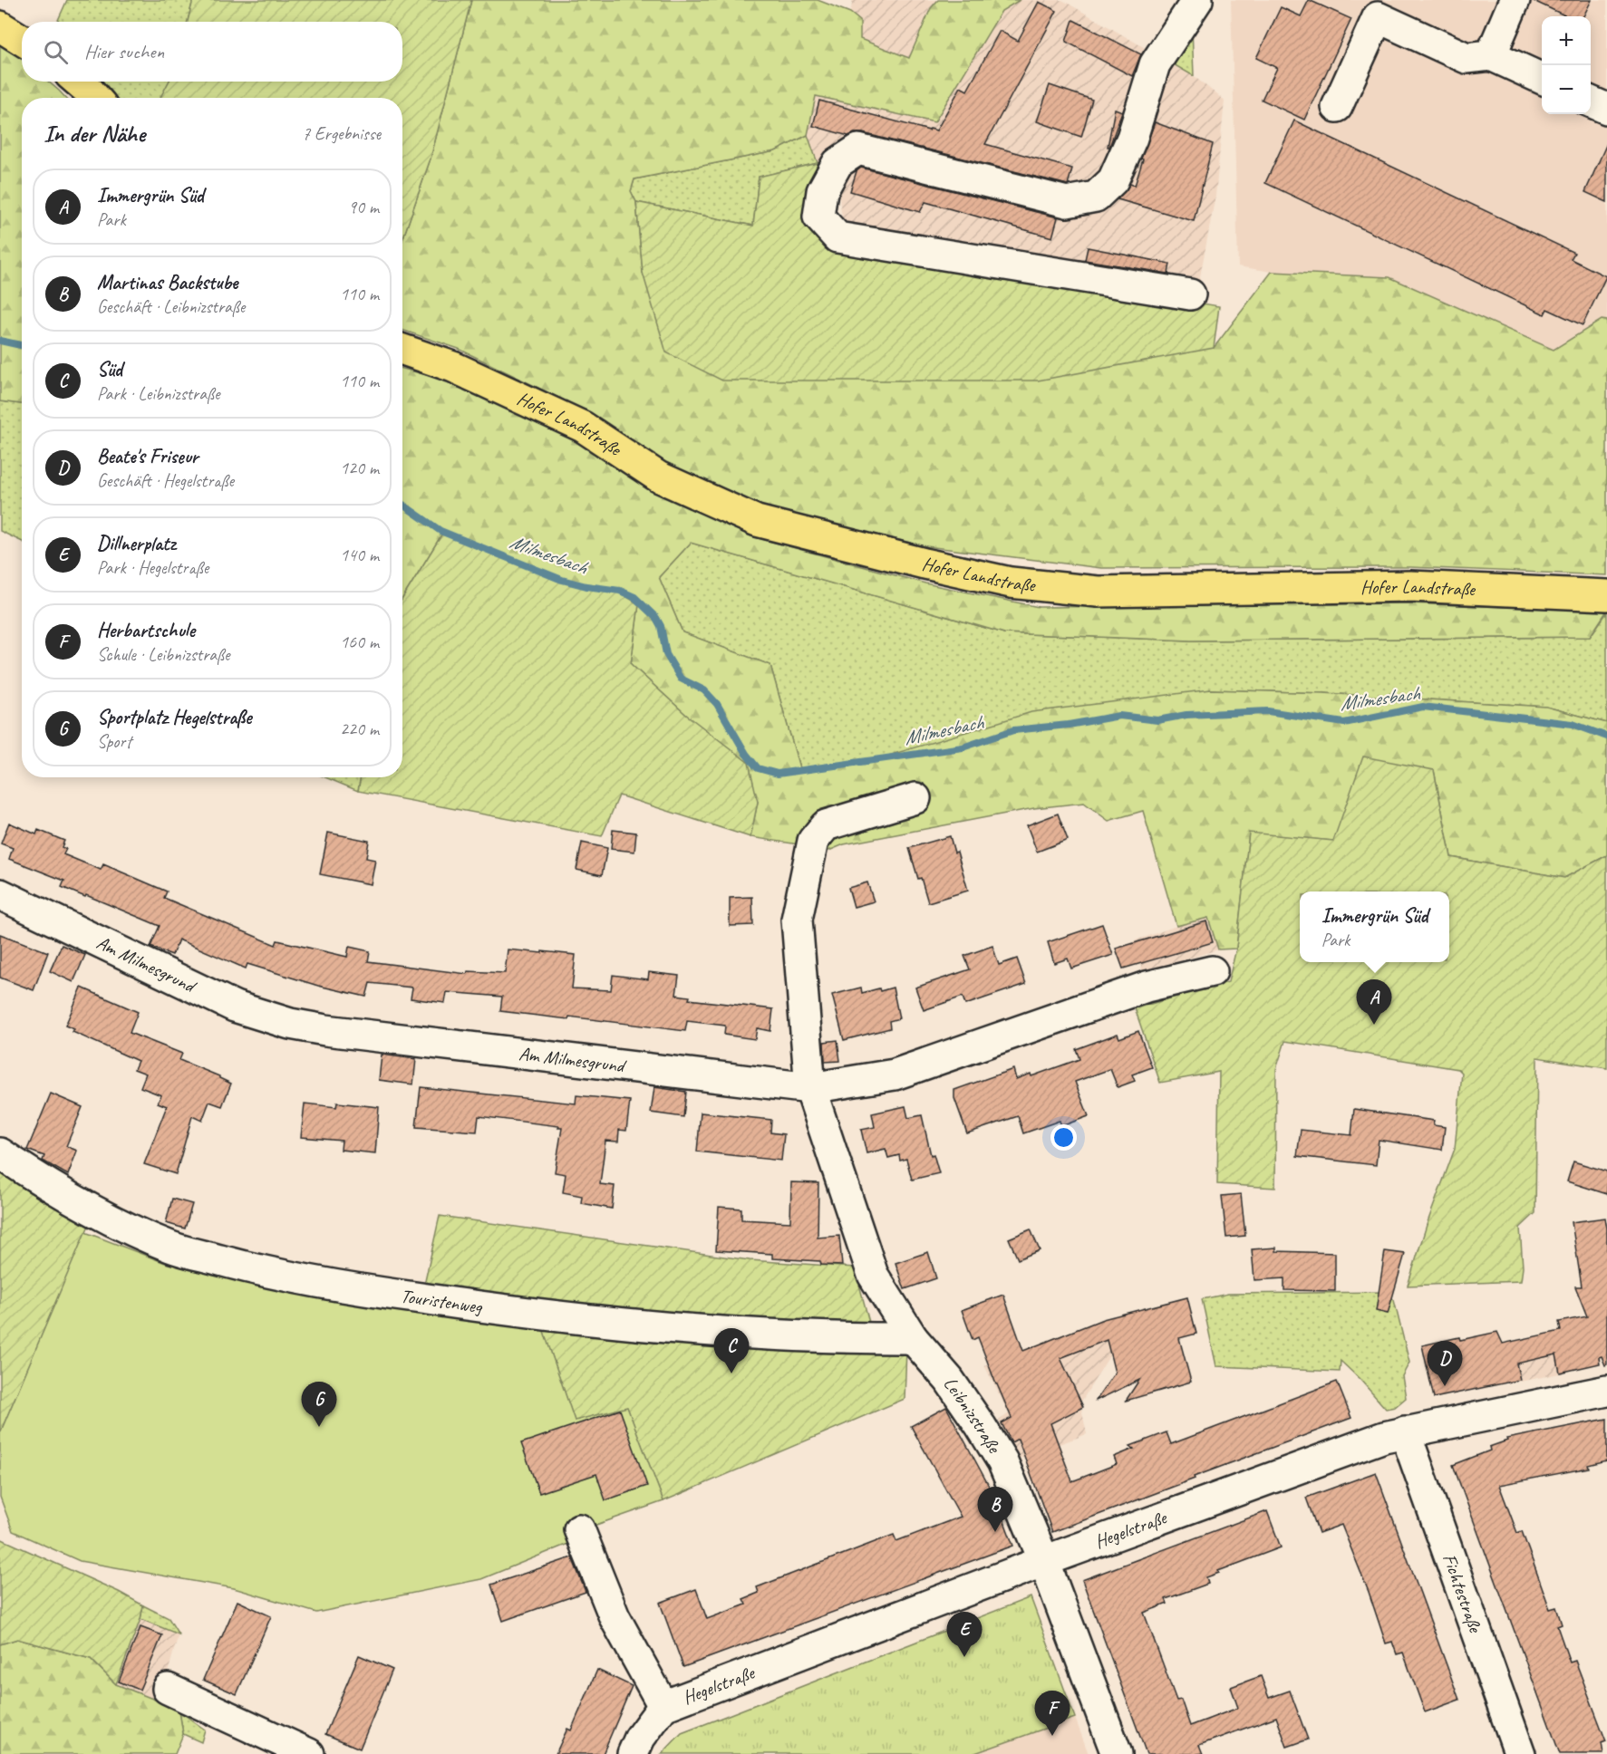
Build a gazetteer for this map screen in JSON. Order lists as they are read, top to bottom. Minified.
{"streets":{"main road":["Hofer Landstraße"],"street":["Am Milmesgrund","Touristenweg","Leibnizstraße","Hegelstraße","Fichtestraße"]},"crossings":[["Am Milmesgrund","Leibnizstraße"],["Touristenweg","Leibnizstraße"],["Leibnizstraße","Hegelstraße"],["Hegelstraße","Fichtestraße"]],"water":["Milmesbach"],"page":{"map_buttons":["+","−"],"search":"Hier suchen","heading":["In der Nähe","7 Ergebnisse"],"list":[{"mark":"A","name":"Immergrün Süd","note":"Park","value":"90 m"},{"mark":"B","name":"Martinas Backstube","note":"Geschäft · Leibnizstraße","value":"110 m"},{"mark":"C","name":"Süd","note":"Park · Leibnizstraße","value":"110 m"},{"mark":"D","name":"Beate's Friseur","note":"Geschäft · Hegelstraße","value":"120 m"},{"mark":"E","name":"Dillnerplatz","note":"Park · Hegelstraße","value":"140 m"},{"mark":"F","name":"Herbartschule","note":"Schule · Leibnizstraße","value":"160 m"},{"mark":"G","name":"Sportplatz Hegelstraße","note":"Sport","value":"220 m"}],"popup":["Immergrün Süd","Park"],"pins":["A","C","D","G","B","E","F"]}}
